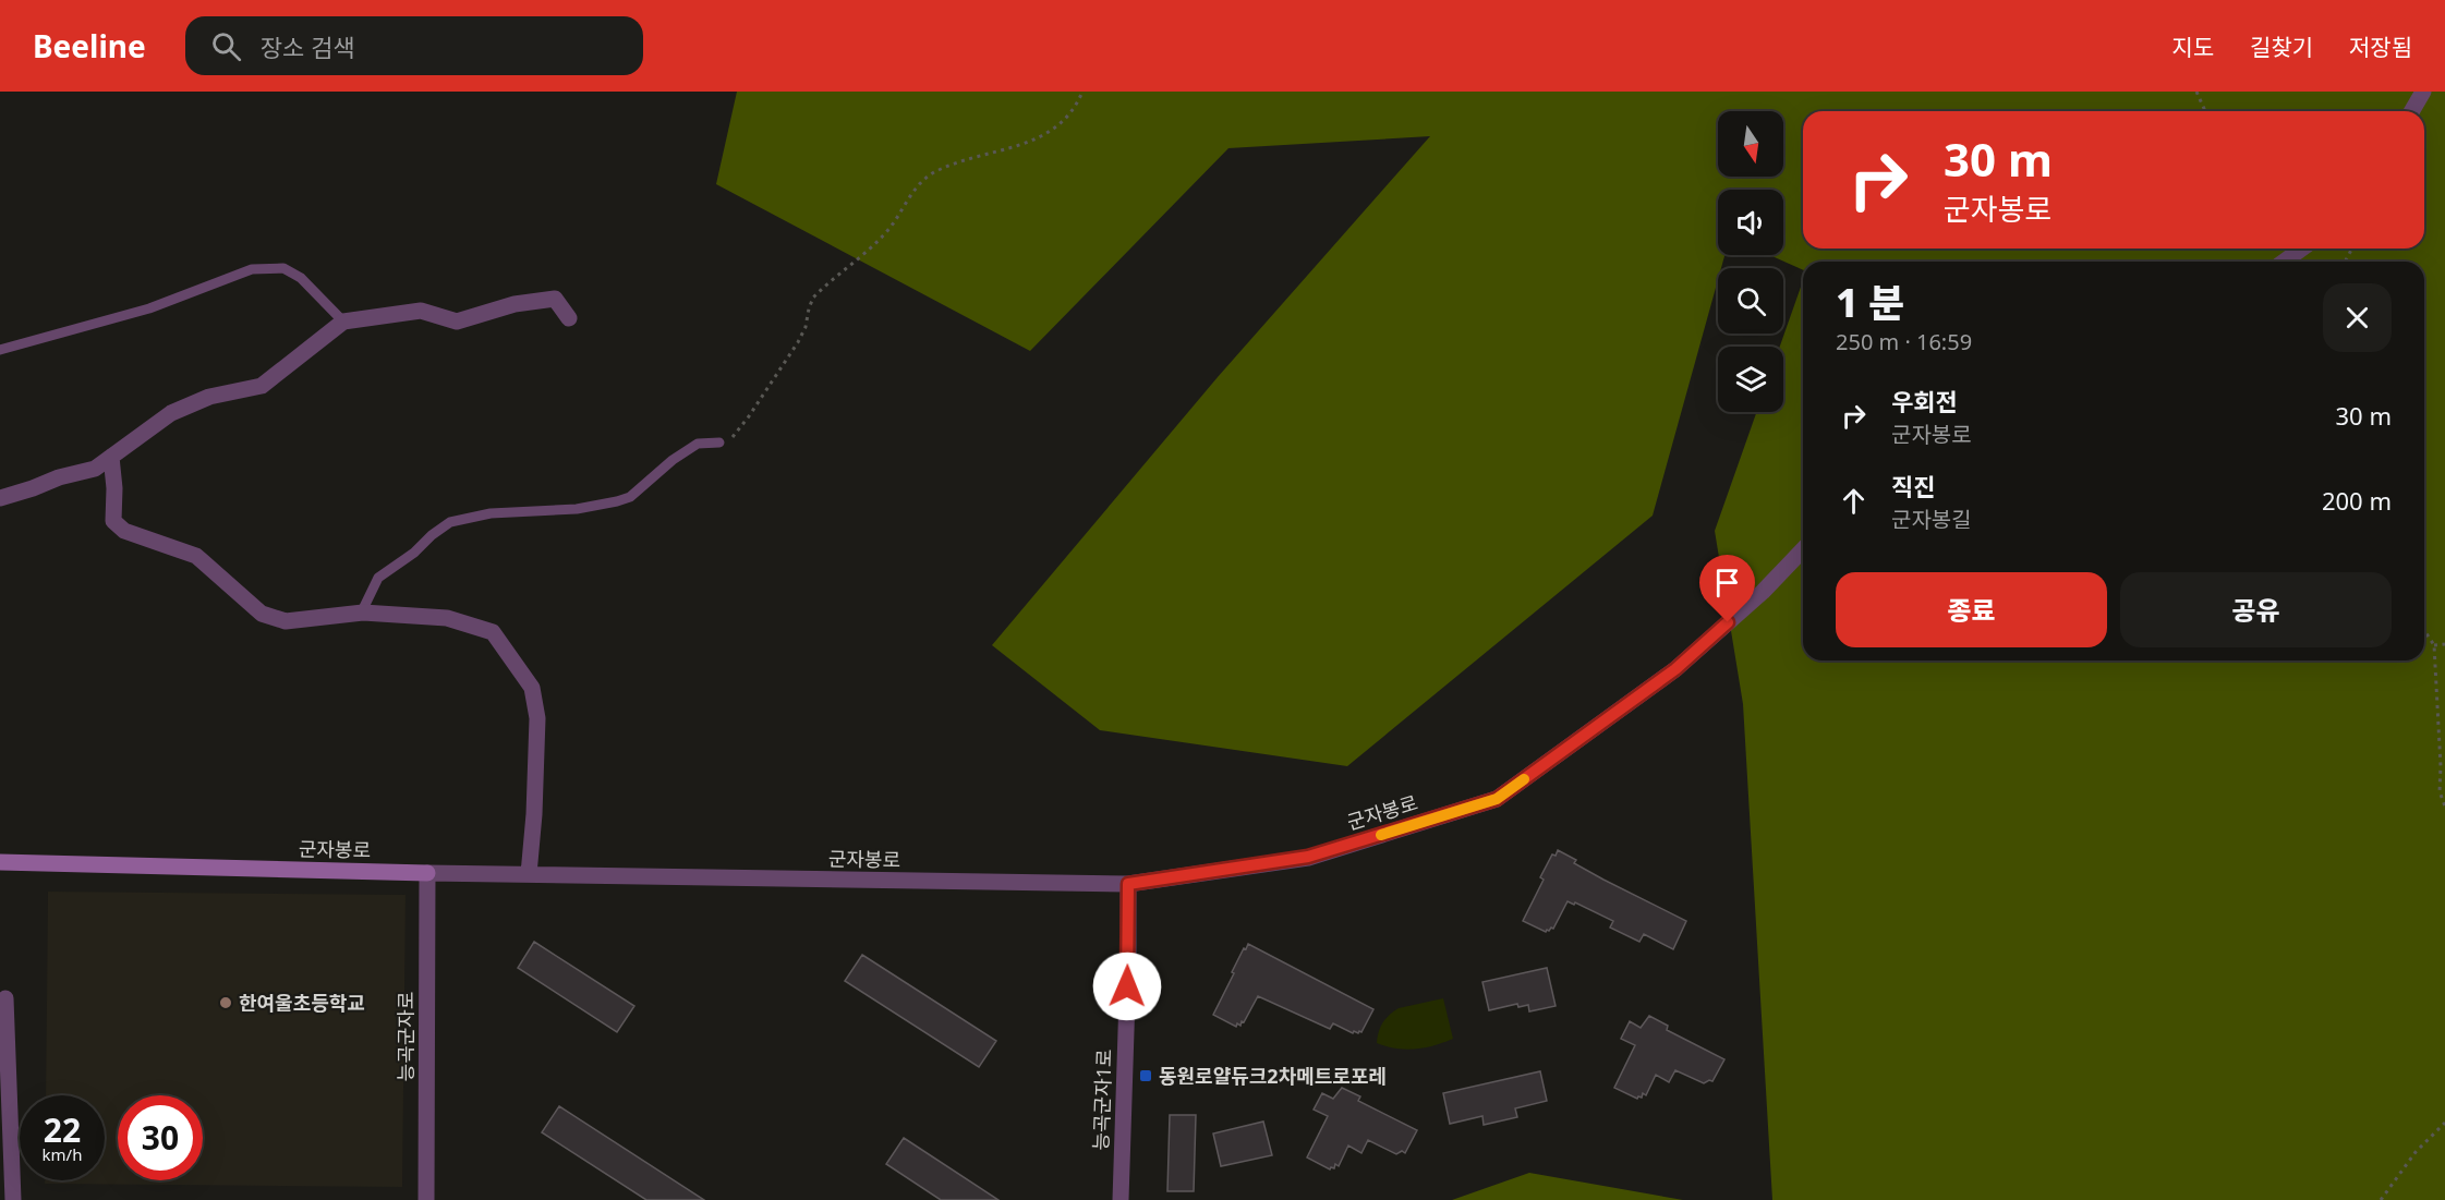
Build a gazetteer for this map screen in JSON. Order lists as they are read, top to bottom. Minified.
{"streets":{"main road":["군자봉로"],"street":["능곡군자로","능곡군자1로"]},"crossings":[["군자봉로","능곡군자로"],["군자봉로","능곡군자1로"]],"places":{"other":["한여울초등학교"],"transit":["동원로얄듀크2차메트로포레"]},"north":"bottom","page":{"header":"Beeline","search":"장소 검색","nav":["지도","길찾기","저장됨"],"turn":["30 m","군자봉로"],"heading":["1 분","250 m · 16:59"],"list":[{"name":"우회전","note":"군자봉로","value":"30 m"},{"name":"직진","note":"군자봉길","value":"200 m"}],"buttons":["종료","공유"],"speed":"22 km/h","limit":"30"}}
